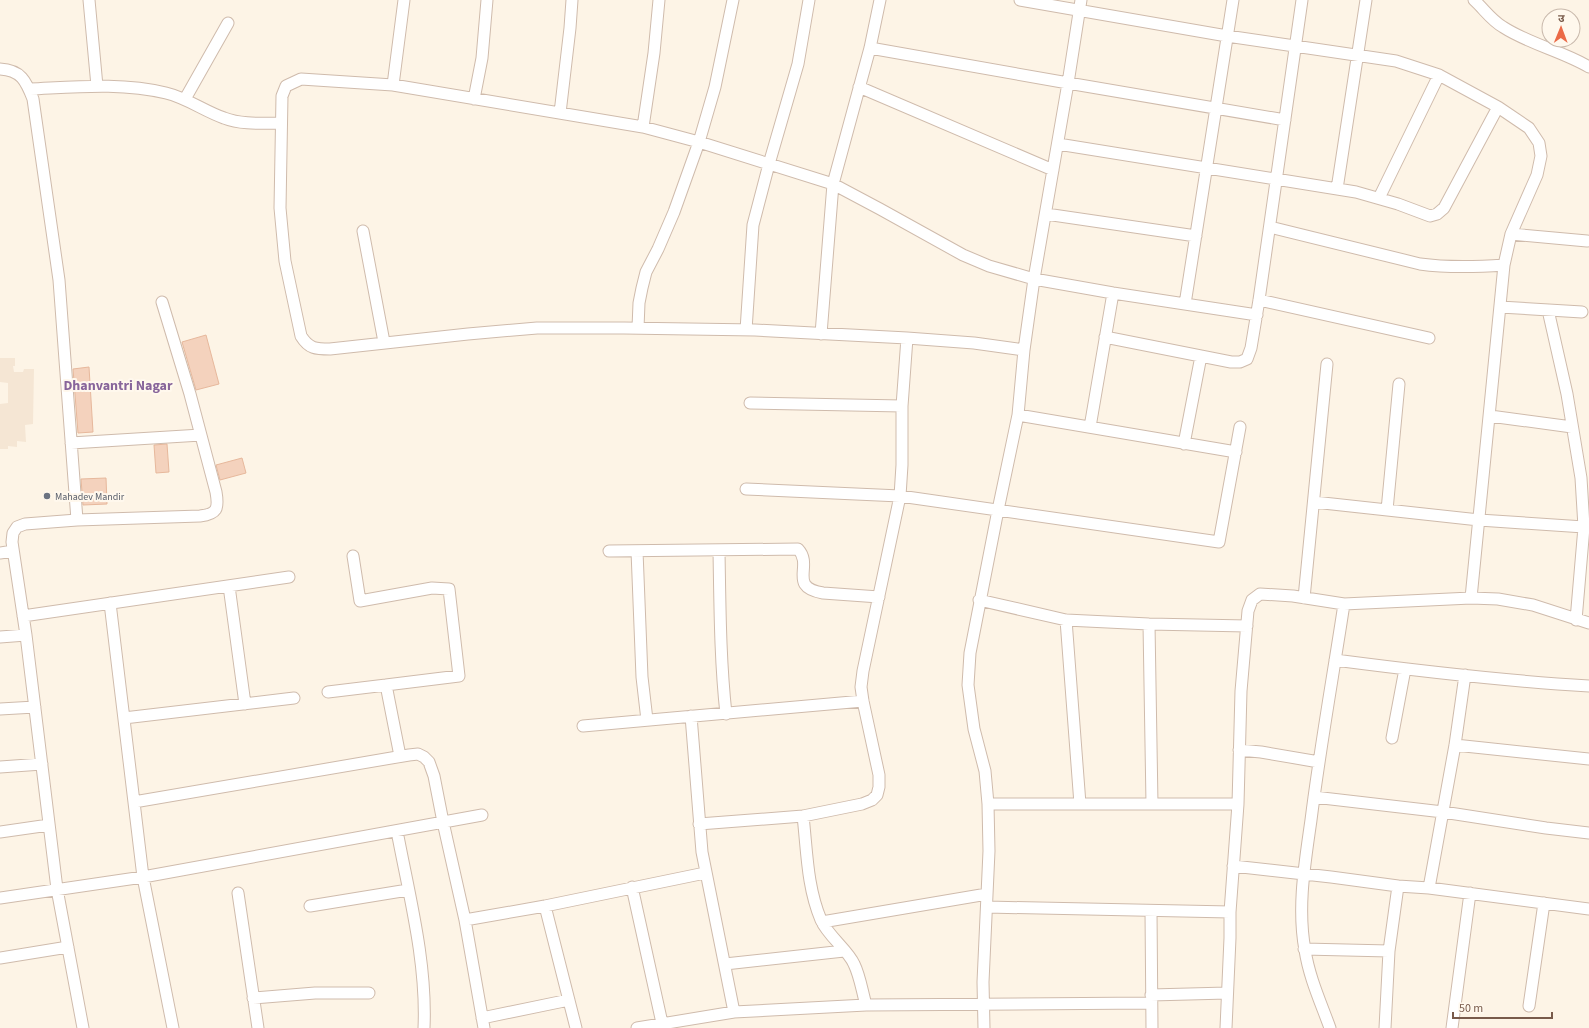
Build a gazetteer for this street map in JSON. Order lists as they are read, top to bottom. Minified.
{"districts":["Dhanvantri Nagar"],"places":["Mahadev Mandir"],"scale_bar":"50 m","north":"top"}
